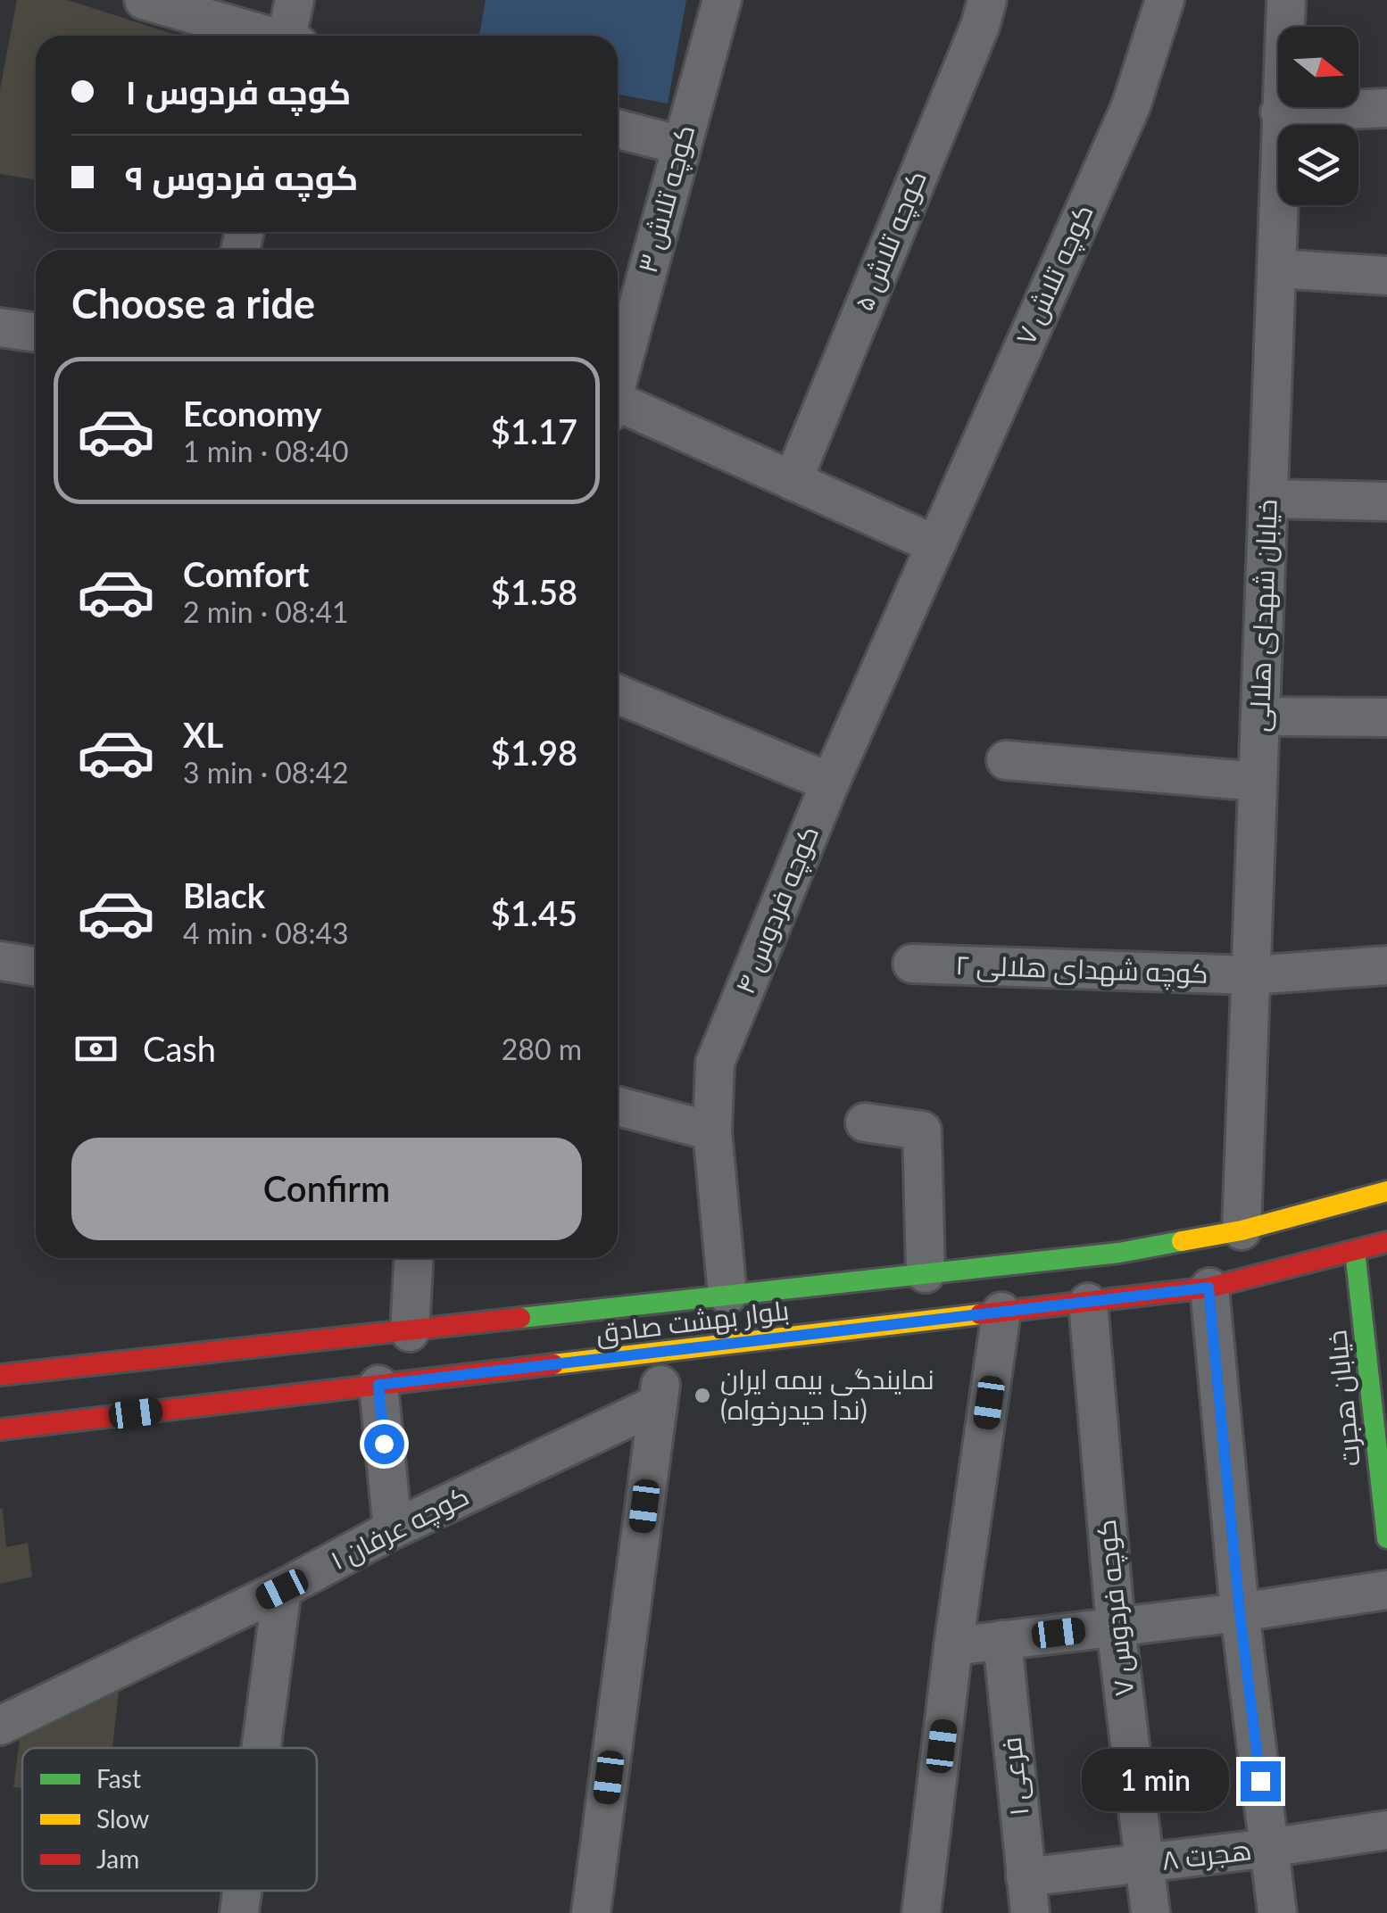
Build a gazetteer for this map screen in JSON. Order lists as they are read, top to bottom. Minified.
{"streets":{"street":["کوچه تلاش ۳","کوچه تلاش ۵","کوچه تلاش ۷","خیابان شهدای هلالی","کوچه فردوس ۴","کوچه شهدای هلالی ۲","بلوار بهشت صادق","خیابان هجرت","کوچه عرفان ۱","کوچه فردوس ۷","فرعی ۱","هجرت ۸"]},"crossings":[["کوچه تلاش ۷","کوچه فردوس ۴"],["خیابان شهدای هلالی","کوچه شهدای هلالی ۲"],["خیابان شهدای هلالی","بلوار بهشت صادق"],["کوچه فردوس ۴","بلوار بهشت صادق"],["بلوار بهشت صادق","خیابان هجرت"],["بلوار بهشت صادق","کوچه فردوس ۷"],["کوچه فردوس ۷","هجرت ۸"],["فرعی ۱","هجرت ۸"]],"places":["نمایندگی بیمه ایران (ندا حیدرخواه)"],"legend":["Fast","Slow","Jam"],"north":"right","page":{"banner":["کوچه فردوس ۱","کوچه فردوس ۹"],"heading":"Choose a ride","list":[{"name":"Economy","note":"1 min · 08:40","value":"$1.17"},{"name":"Comfort","note":"2 min · 08:41","value":"$1.58"},{"name":"XL","note":"3 min · 08:42","value":"$1.98"},{"name":"Black","note":"4 min · 08:43","value":"$1.45"}],"pay":["Cash","280 m"],"buttons":"Confirm","bubble":"1 min"}}
